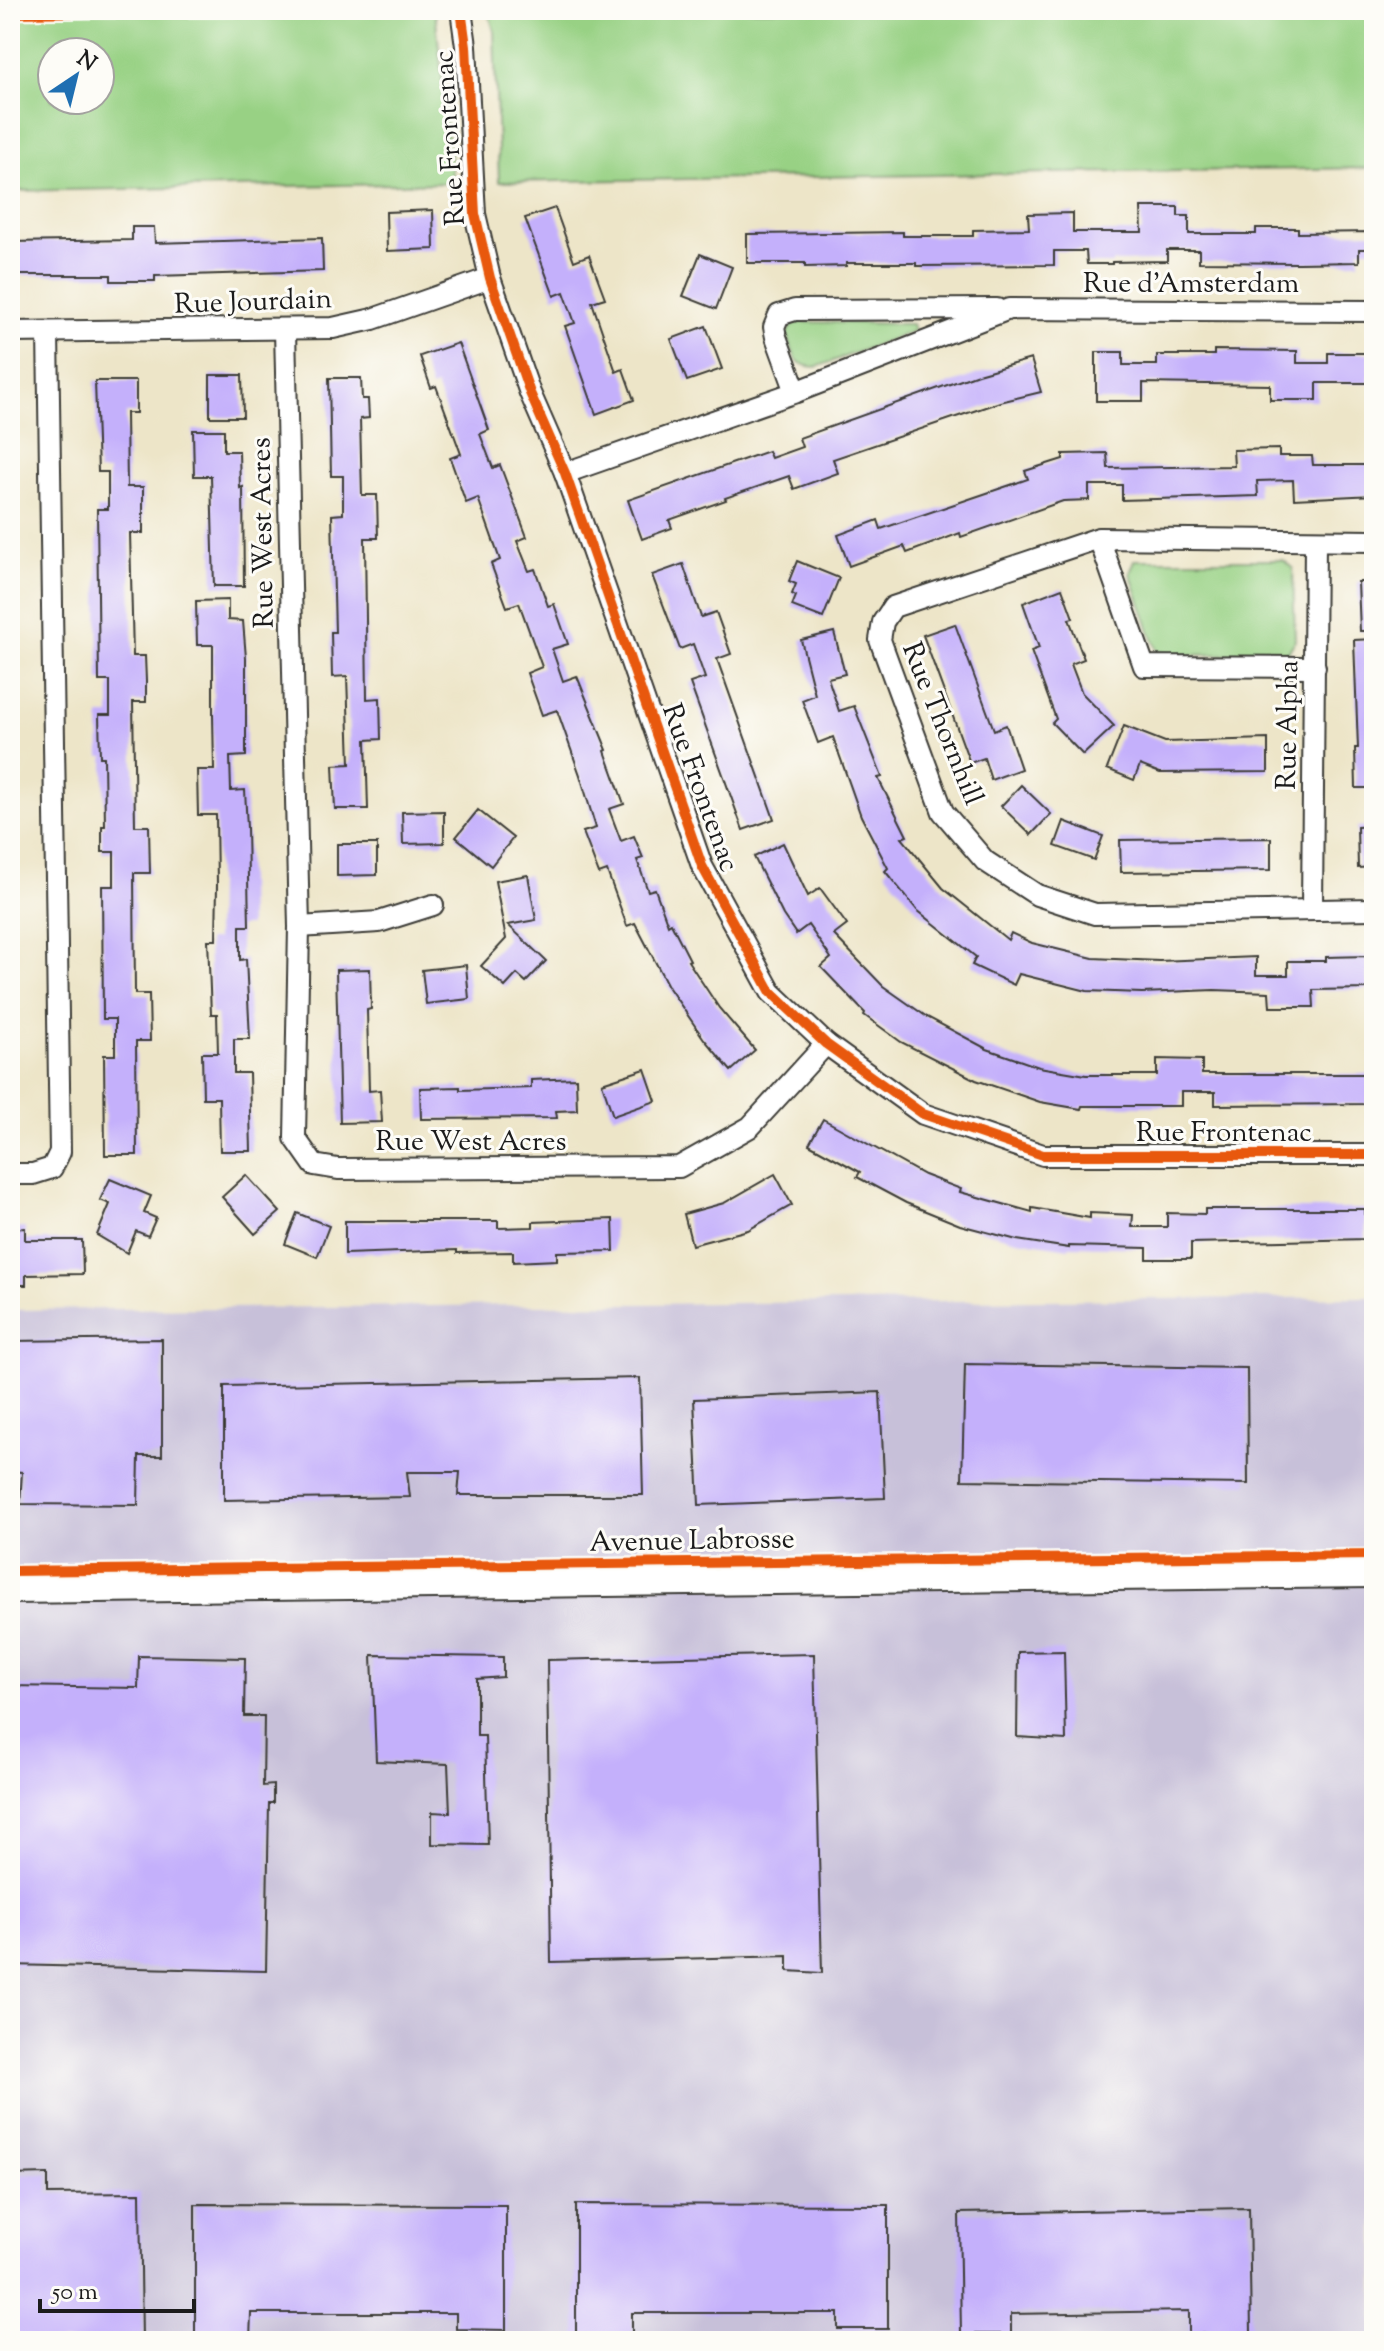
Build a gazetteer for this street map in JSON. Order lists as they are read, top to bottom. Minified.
{"streets":{"street":["Rue Frontenac","Rue d'Amsterdam","Rue Jourdain","Rue West Acres","Rue Thornhill","Rue Alpha","Avenue Labrosse"]},"crossings":[["Rue Frontenac","Rue d'Amsterdam"],["Rue Frontenac","Rue Jourdain"],["Rue Frontenac","Rue West Acres"],["Rue Jourdain","Rue West Acres"],["Rue Thornhill","Rue Alpha"]],"scale_bar":"50 m","north":"top right"}
